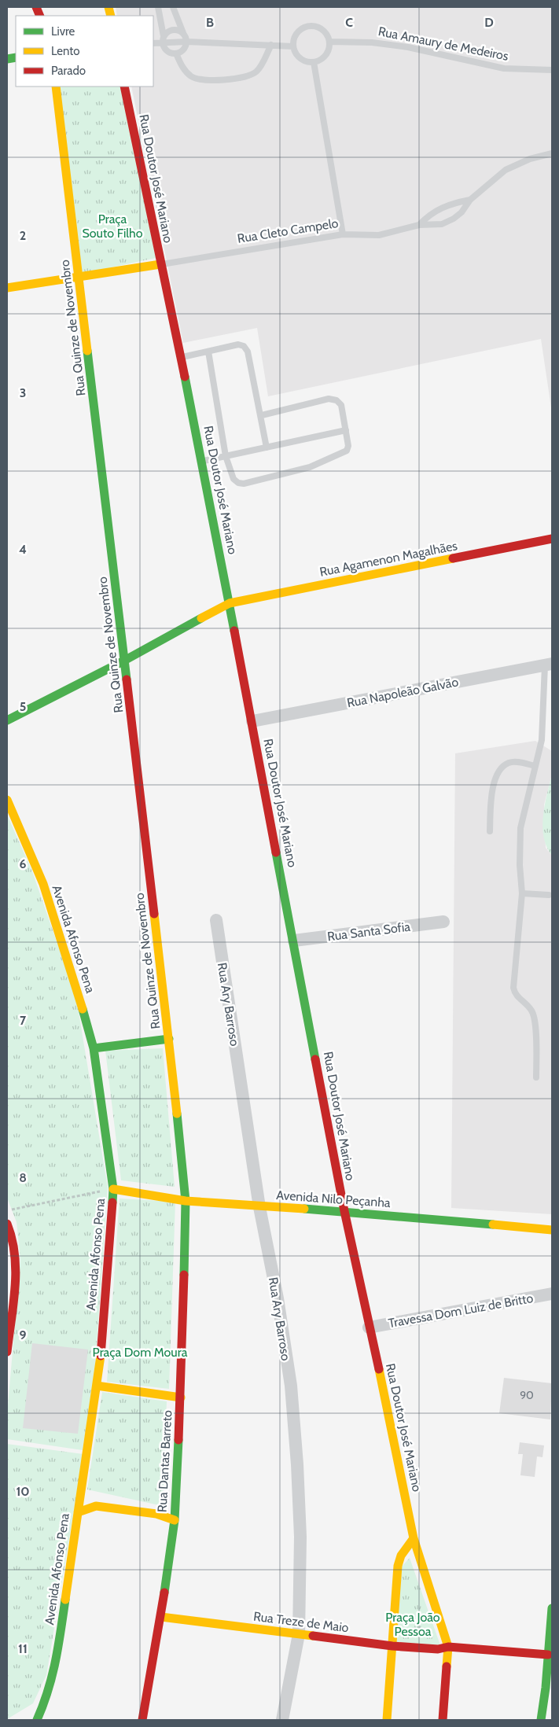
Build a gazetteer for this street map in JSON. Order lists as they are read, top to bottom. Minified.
{"streets":{"main road":["Rua Doutor José Mariano","Rua Quinze de Novembro","Rua Agamenon Magalhães","Avenida Afonso Pena","Avenida Nilo Peçanha","Rua Dantas Barreto","Rua Treze de Maio"],"street":["Rua Napoleão Galvão","Rua Santa Sofia","Rua Ary Barroso","Travessa Dom Luiz de Britto"],"lane":["Rua Amaury de Medeiros","Rua Cleto Campelo"]},"crossings":[["Rua Doutor José Mariano","Rua Cleto Campelo"],["Rua Doutor José Mariano","Rua Agamenon Magalhães"],["Rua Doutor José Mariano","Rua Napoleão Galvão"],["Rua Doutor José Mariano","Rua Santa Sofia"],["Rua Doutor José Mariano","Avenida Nilo Peçanha"],["Rua Doutor José Mariano","Travessa Dom Luiz de Britto"],["Rua Doutor José Mariano","Rua Treze de Maio"],["Rua Quinze de Novembro","Rua Agamenon Magalhães"],["Rua Quinze de Novembro","Avenida Nilo Peçanha"],["Rua Quinze de Novembro","Rua Dantas Barreto"],["Avenida Afonso Pena","Avenida Nilo Peçanha"],["Rua Ary Barroso","Avenida Nilo Peçanha"],["Rua Ary Barroso","Rua Treze de Maio"],["Avenida Nilo Peçanha","Rua Dantas Barreto"],["Rua Dantas Barreto","Rua Treze de Maio"]],"parks":["Praça Souto Filho","Praça Dom Moura","Praça João Pessoa"],"house_numbers":["90"],"legend":["Livre","Lento","Parado"],"grid":{"columns":["B","C","D"],"rows":["2","3","4","5","6","7","8","9","10","11"]}}
